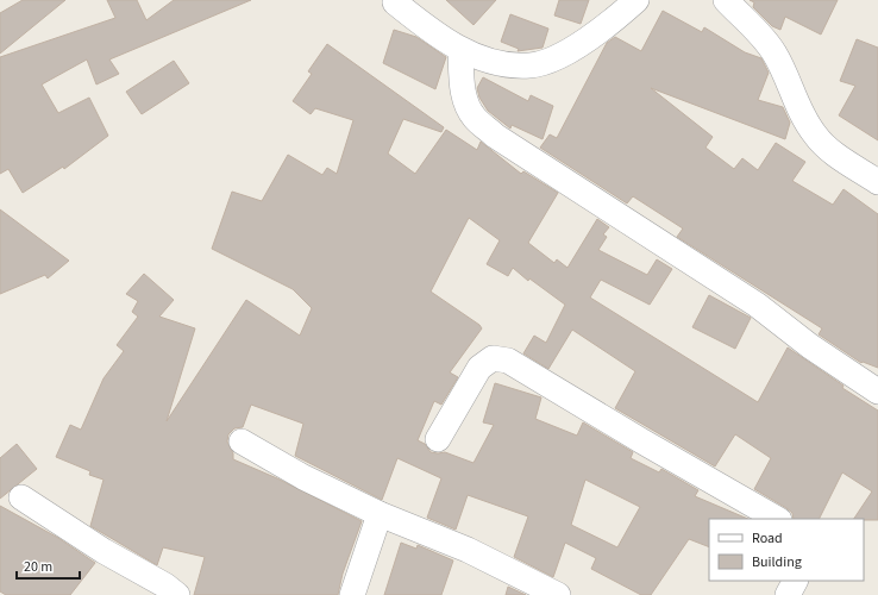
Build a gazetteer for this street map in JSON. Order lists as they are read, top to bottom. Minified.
{"legend":["Road","Building"],"scale_bar":"20 m"}
